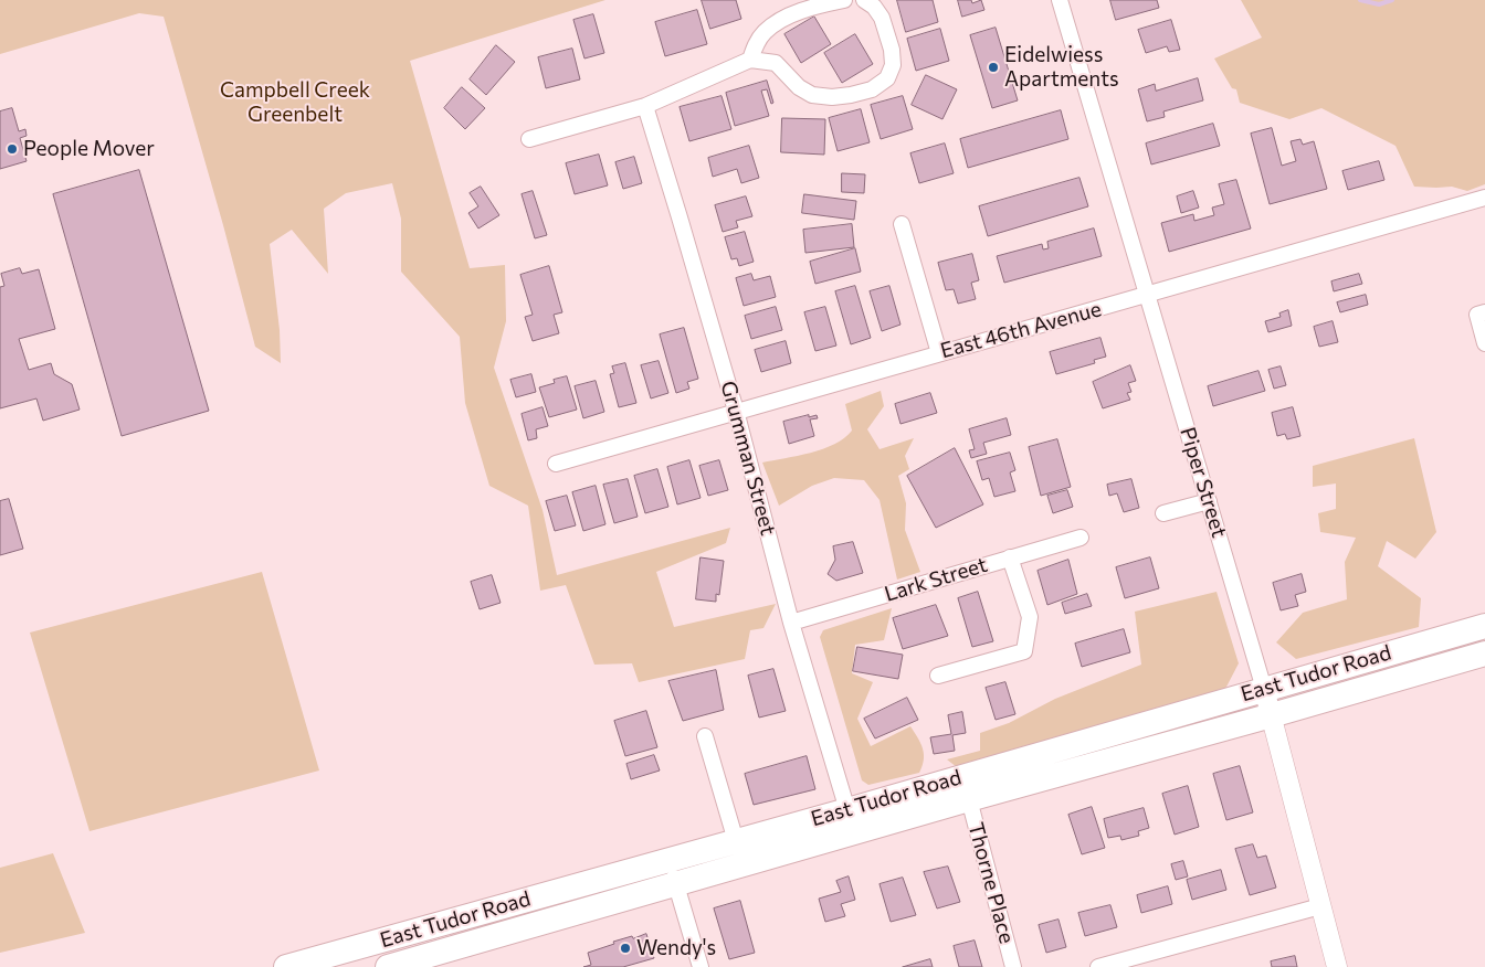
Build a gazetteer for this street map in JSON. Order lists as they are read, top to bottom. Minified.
{"streets":{"main road":["East Tudor Road"],"street":["East 46th Avenue","Grumman Street","Piper Street","Lark Street","Thorne Place"]},"crossings":[["East 46th Avenue","Grumman Street"],["East 46th Avenue","Piper Street"],["Grumman Street","Lark Street"],["Grumman Street","East Tudor Road"],["Piper Street","East Tudor Road"],["East Tudor Road","Thorne Place"]],"parks":["Campbell Creek Greenbelt"],"places":["Eidelwiess Apartments","People Mover","Wendy's"]}
